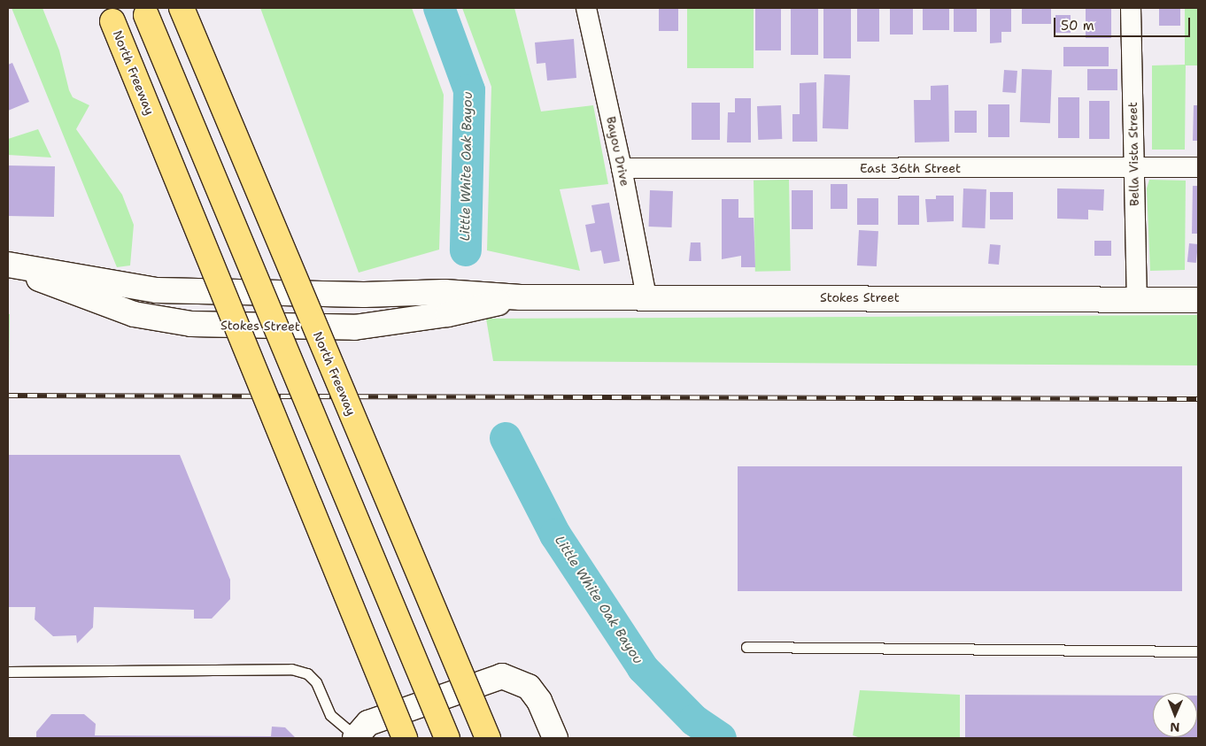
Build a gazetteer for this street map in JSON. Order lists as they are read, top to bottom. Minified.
{"streets":{"highway":["North Freeway"],"street":["Bayou Drive","Bella Vista Street","East 36th Street","Stokes Street"]},"crossings":[["Bayou Drive","East 36th Street"],["Bayou Drive","Stokes Street"],["Bella Vista Street","East 36th Street"],["Bella Vista Street","Stokes Street"]],"water":["Little White Oak Bayou"],"scale_bar":"50 m","north":"bottom"}
